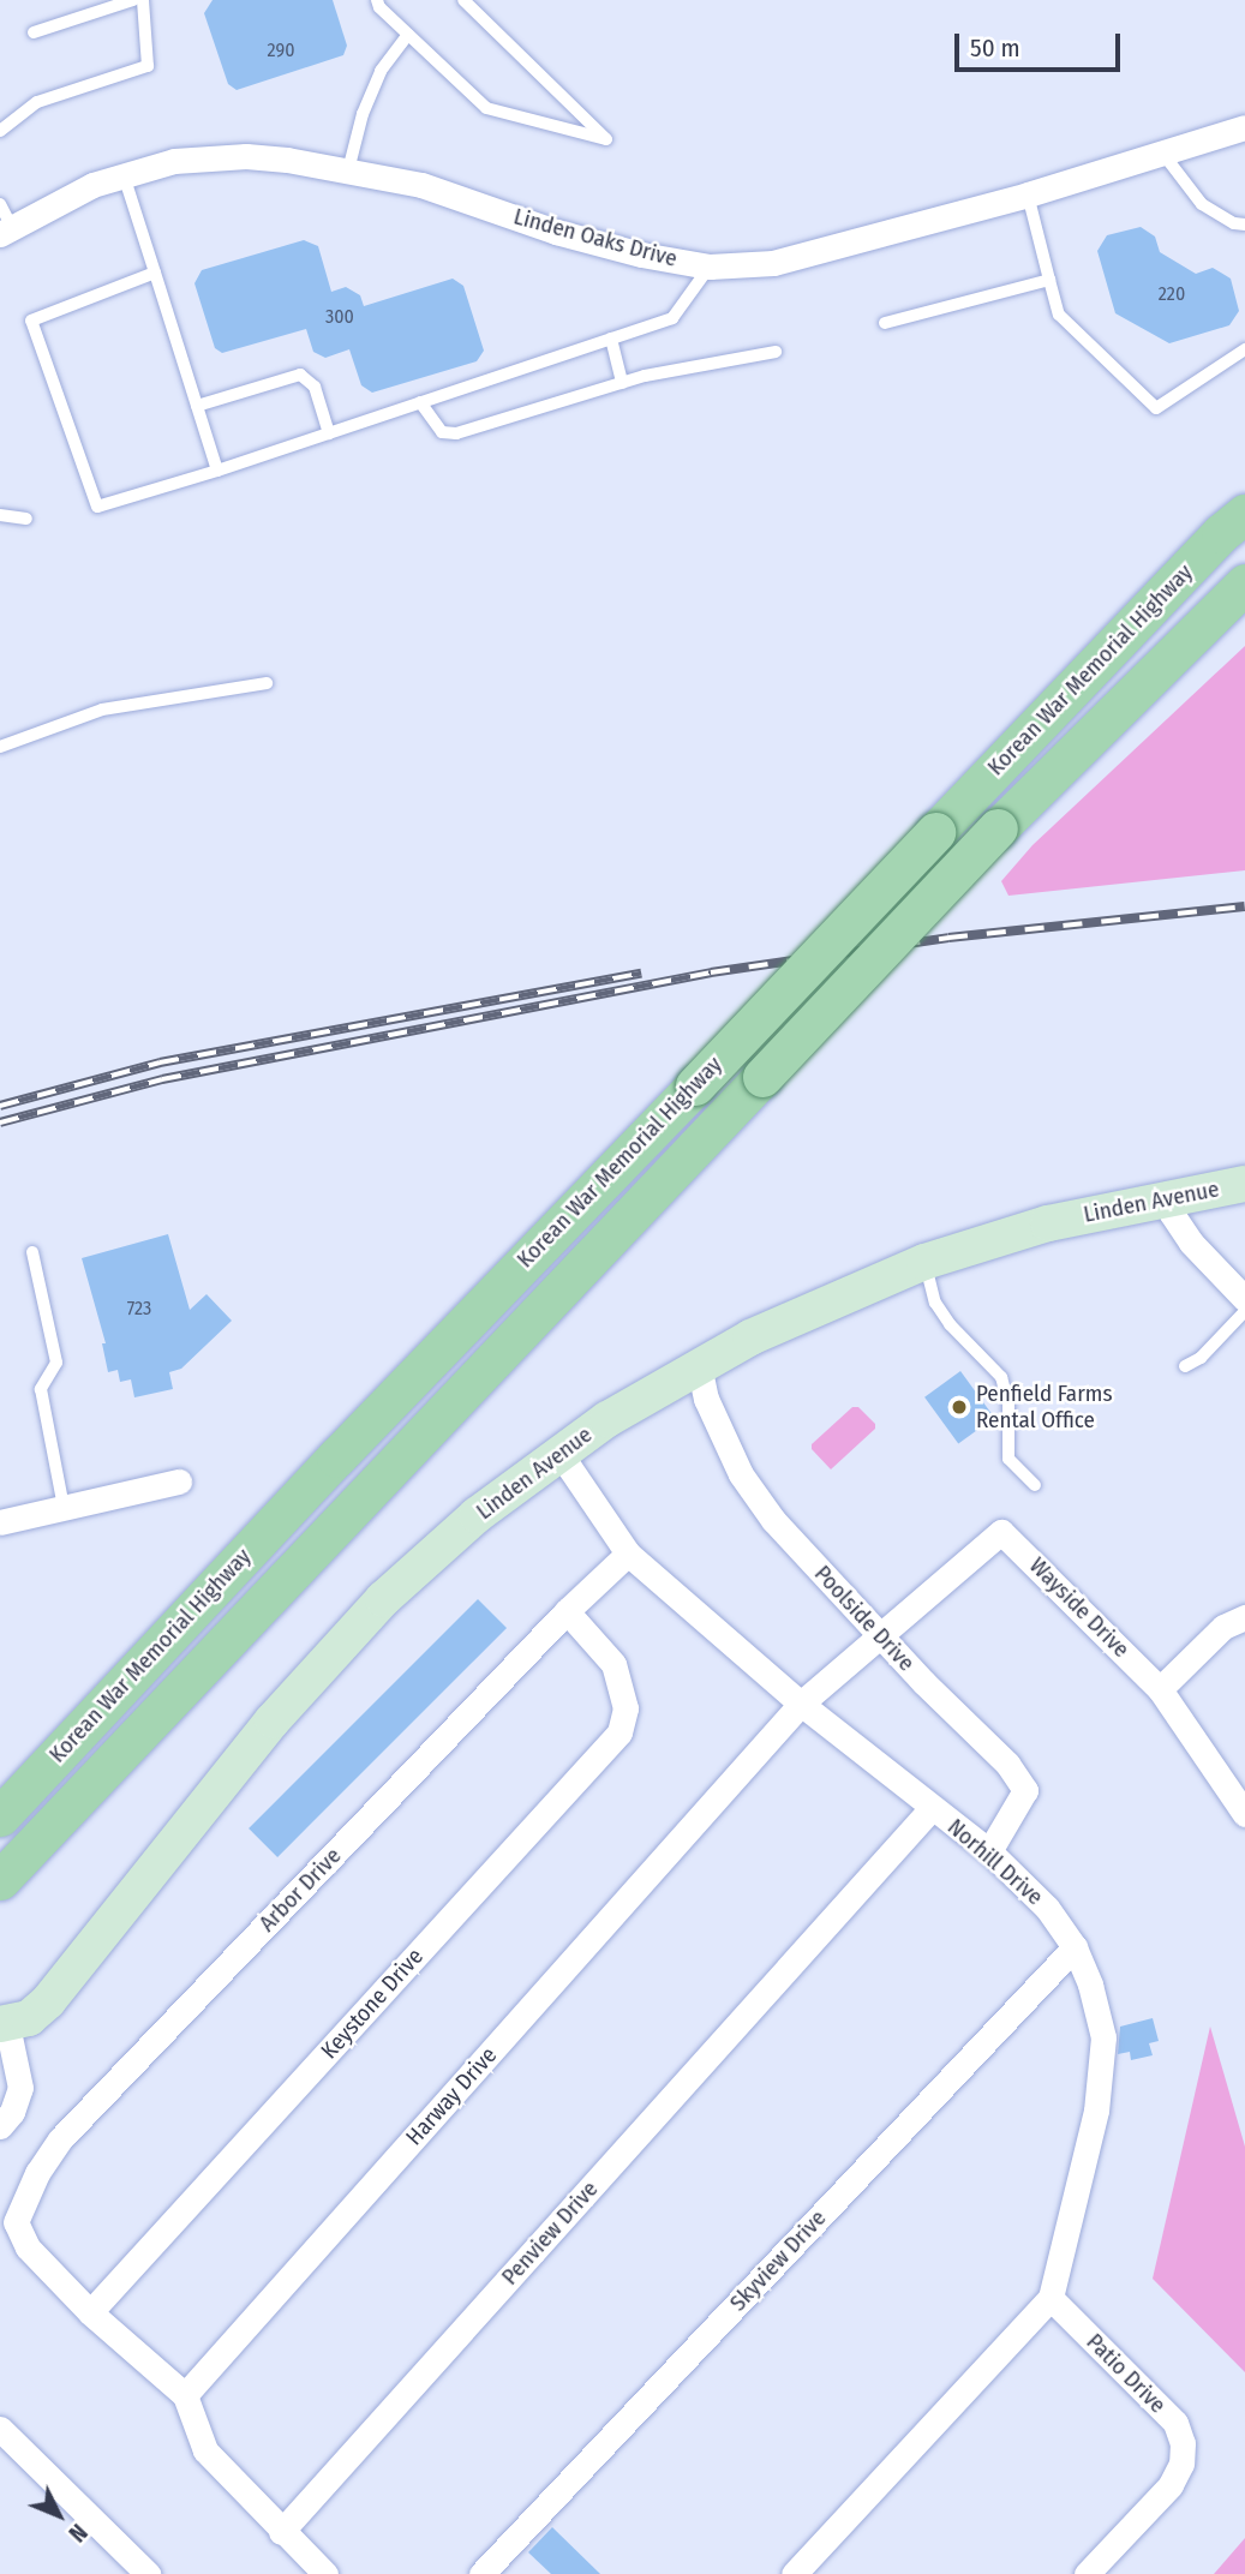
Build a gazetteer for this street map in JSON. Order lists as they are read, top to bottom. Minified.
{"streets":{"main road":["Korean War Memorial Highway"],"street":["Linden Oaks Drive","Linden Avenue","Wayside Drive","Poolside Drive","Norhill Drive","Arbor Drive","Keystone Drive","Harway Drive","Penview Drive","Skyview Drive","Patio Drive"]},"crossings":[["Linden Avenue","Poolside Drive"],["Linden Avenue","Norhill Drive"],["Wayside Drive","Poolside Drive"],["Wayside Drive","Harway Drive"],["Poolside Drive","Norhill Drive"],["Poolside Drive","Harway Drive"],["Norhill Drive","Arbor Drive"],["Norhill Drive","Harway Drive"],["Norhill Drive","Penview Drive"],["Norhill Drive","Skyview Drive"],["Norhill Drive","Patio Drive"],["Arbor Drive","Keystone Drive"]],"places":["Penfield Farms Rental Office"],"house_numbers":["290","220","300","723"],"scale_bar":"50 m","north":"bottom right"}
